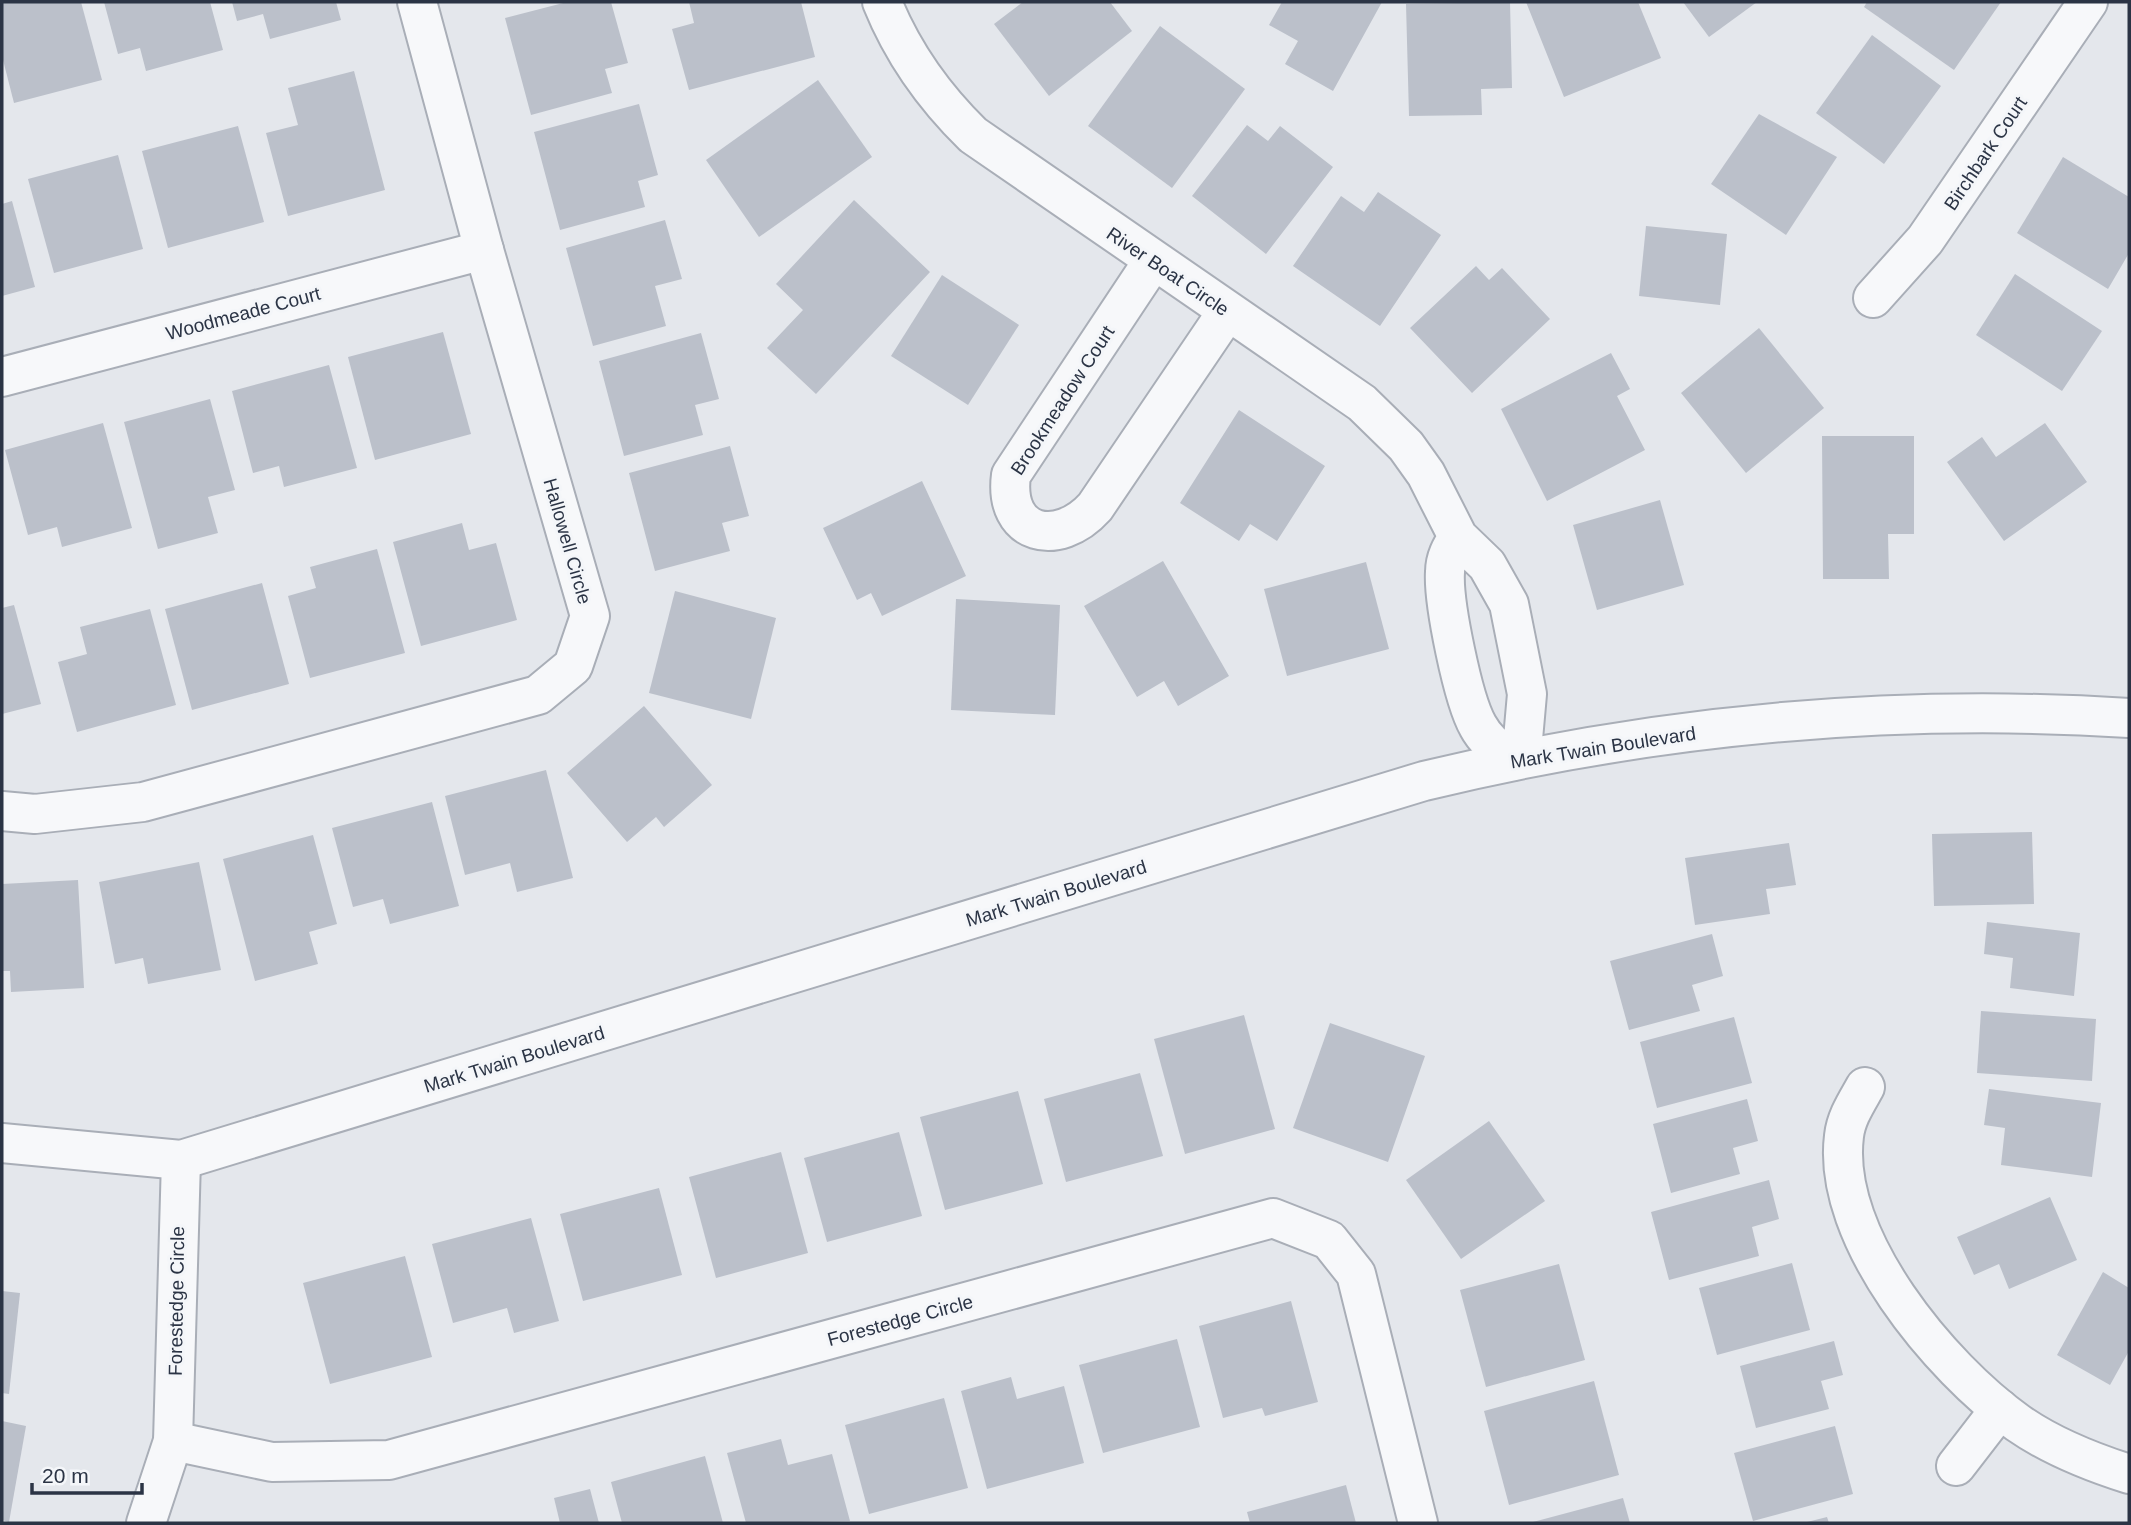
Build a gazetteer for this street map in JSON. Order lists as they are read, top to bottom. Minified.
{"streets":{"street":["Birchbark Court","River Boat Circle","Woodmeade Court","Brookmeadow Court","Hallowell Circle","Mark Twain Boulevard","Forestedge Circle"]},"crossings":[["River Boat Circle","Brookmeadow Court"],["River Boat Circle","Mark Twain Boulevard"],["Woodmeade Court","Hallowell Circle"],["Mark Twain Boulevard","Forestedge Circle"]],"scale_bar":"20 m"}
